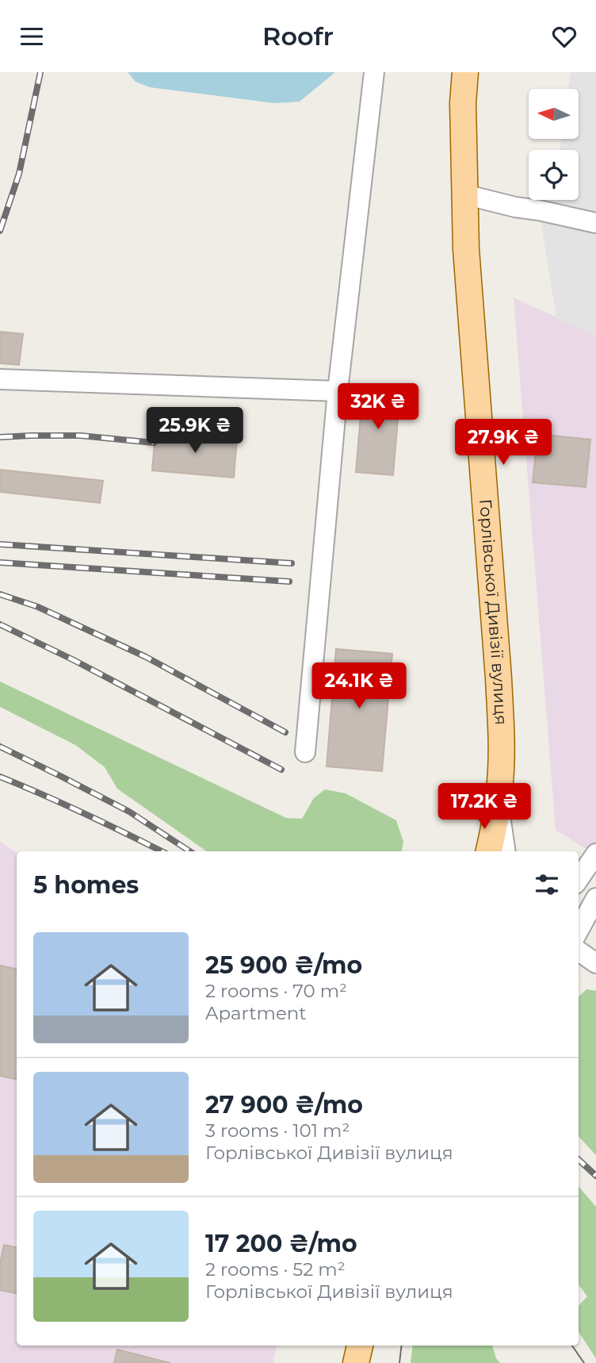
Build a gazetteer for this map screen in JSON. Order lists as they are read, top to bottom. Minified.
{"streets":{"main road":["Горлівської Дивізії вулиця"]},"north":"left","page":{"header":"Roofr","price":["32K ₴","25.9K ₴","27.9K ₴","24.1K ₴","17.2K ₴"],"heading":"5 homes","list":[{"name":"25 900 ₴/mo","note":"2 rooms · 70 m² · Apartment"},{"name":"27 900 ₴/mo","note":"3 rooms · 101 m² · Горлівської Дивізії вулиця"},{"name":"17 200 ₴/mo","note":"2 rooms · 52 m² · Горлівської Дивізії вулиця"}]}}
